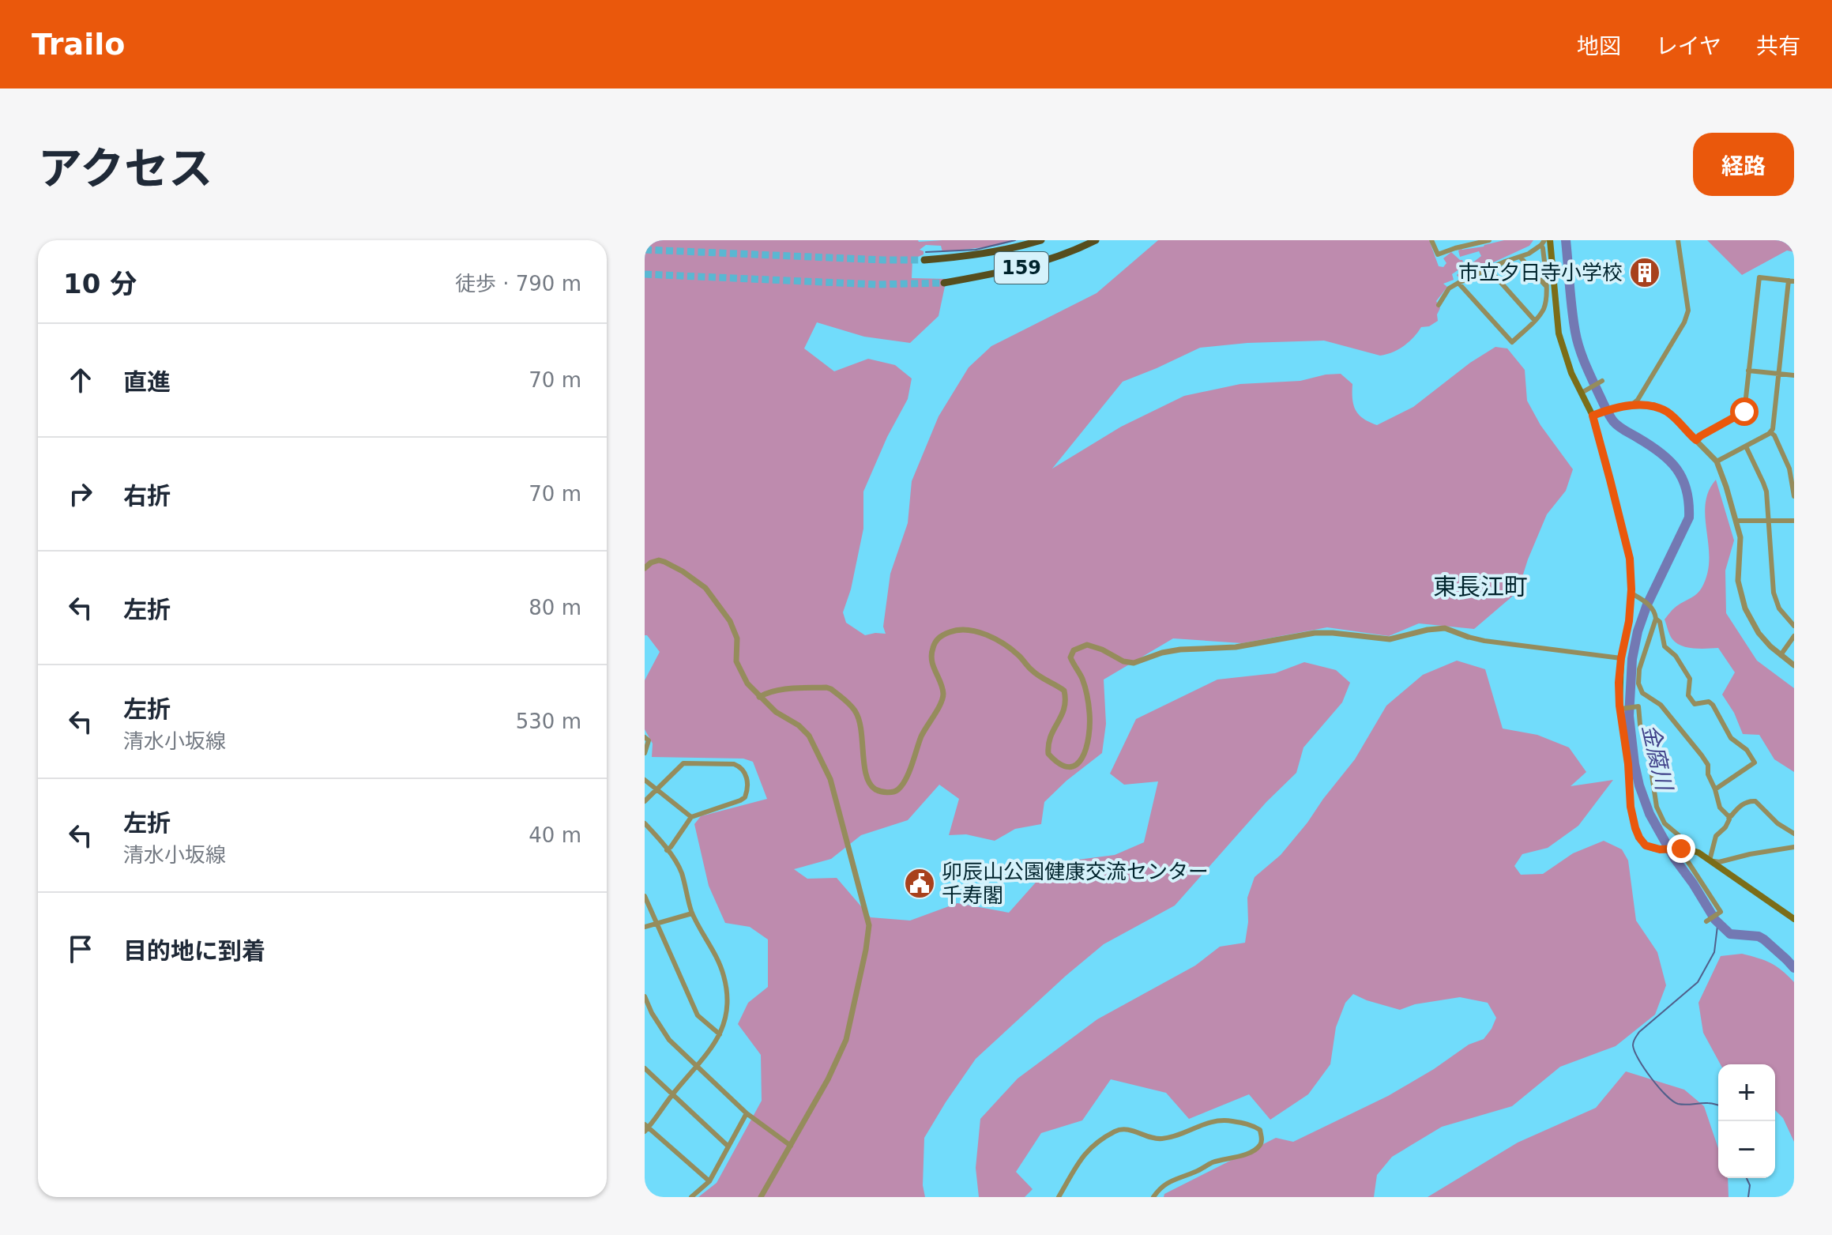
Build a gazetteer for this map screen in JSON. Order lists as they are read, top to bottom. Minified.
{"streets":{"highway":["159"]},"districts":["東長江町"],"water":["金腐川"],"places":{"building":["市立夕日寺小学校"],"public building":["卯辰山公園健康交流センター 千寿閣"]},"page":{"header":"Trailo","nav":["地図","レイヤ","共有"],"title":"アクセス","buttons":"経路","heading":["10 分","徒歩 · 790 m"],"list":[["直進","70 m"],["右折","70 m"],["左折","80 m"],["左折","清水小坂線","530 m"],["左折","清水小坂線","40 m"],"目的地に到着"],"map_buttons":["+","−"]}}
